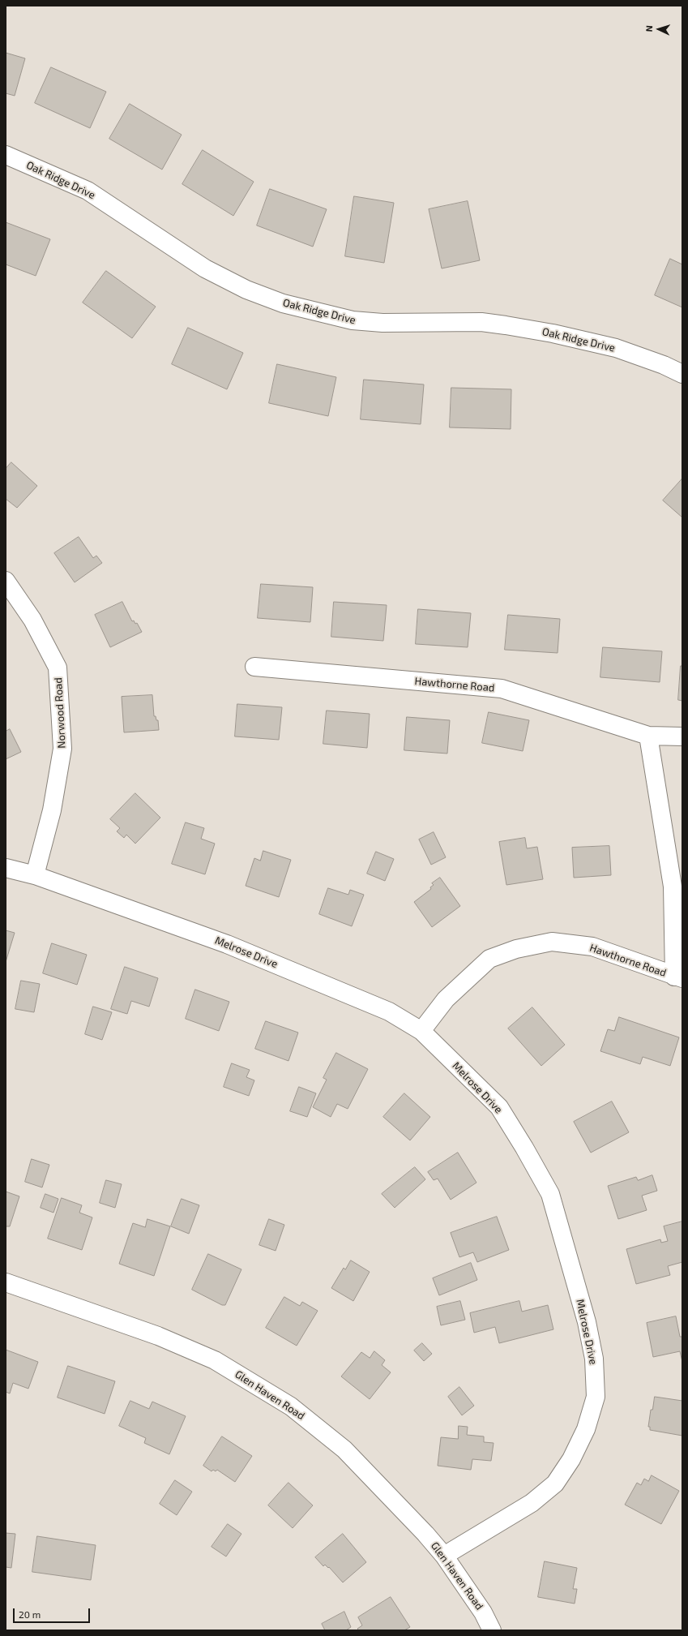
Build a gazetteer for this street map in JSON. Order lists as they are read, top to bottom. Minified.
{"streets":{"street":["Oak Ridge Drive","Hawthorne Road","Norwood Road","Melrose Drive","Glen Haven Road"]},"crossings":[["Hawthorne Road","Melrose Drive"],["Norwood Road","Melrose Drive"],["Melrose Drive","Glen Haven Road"]],"scale_bar":"20 m","north":"left"}
